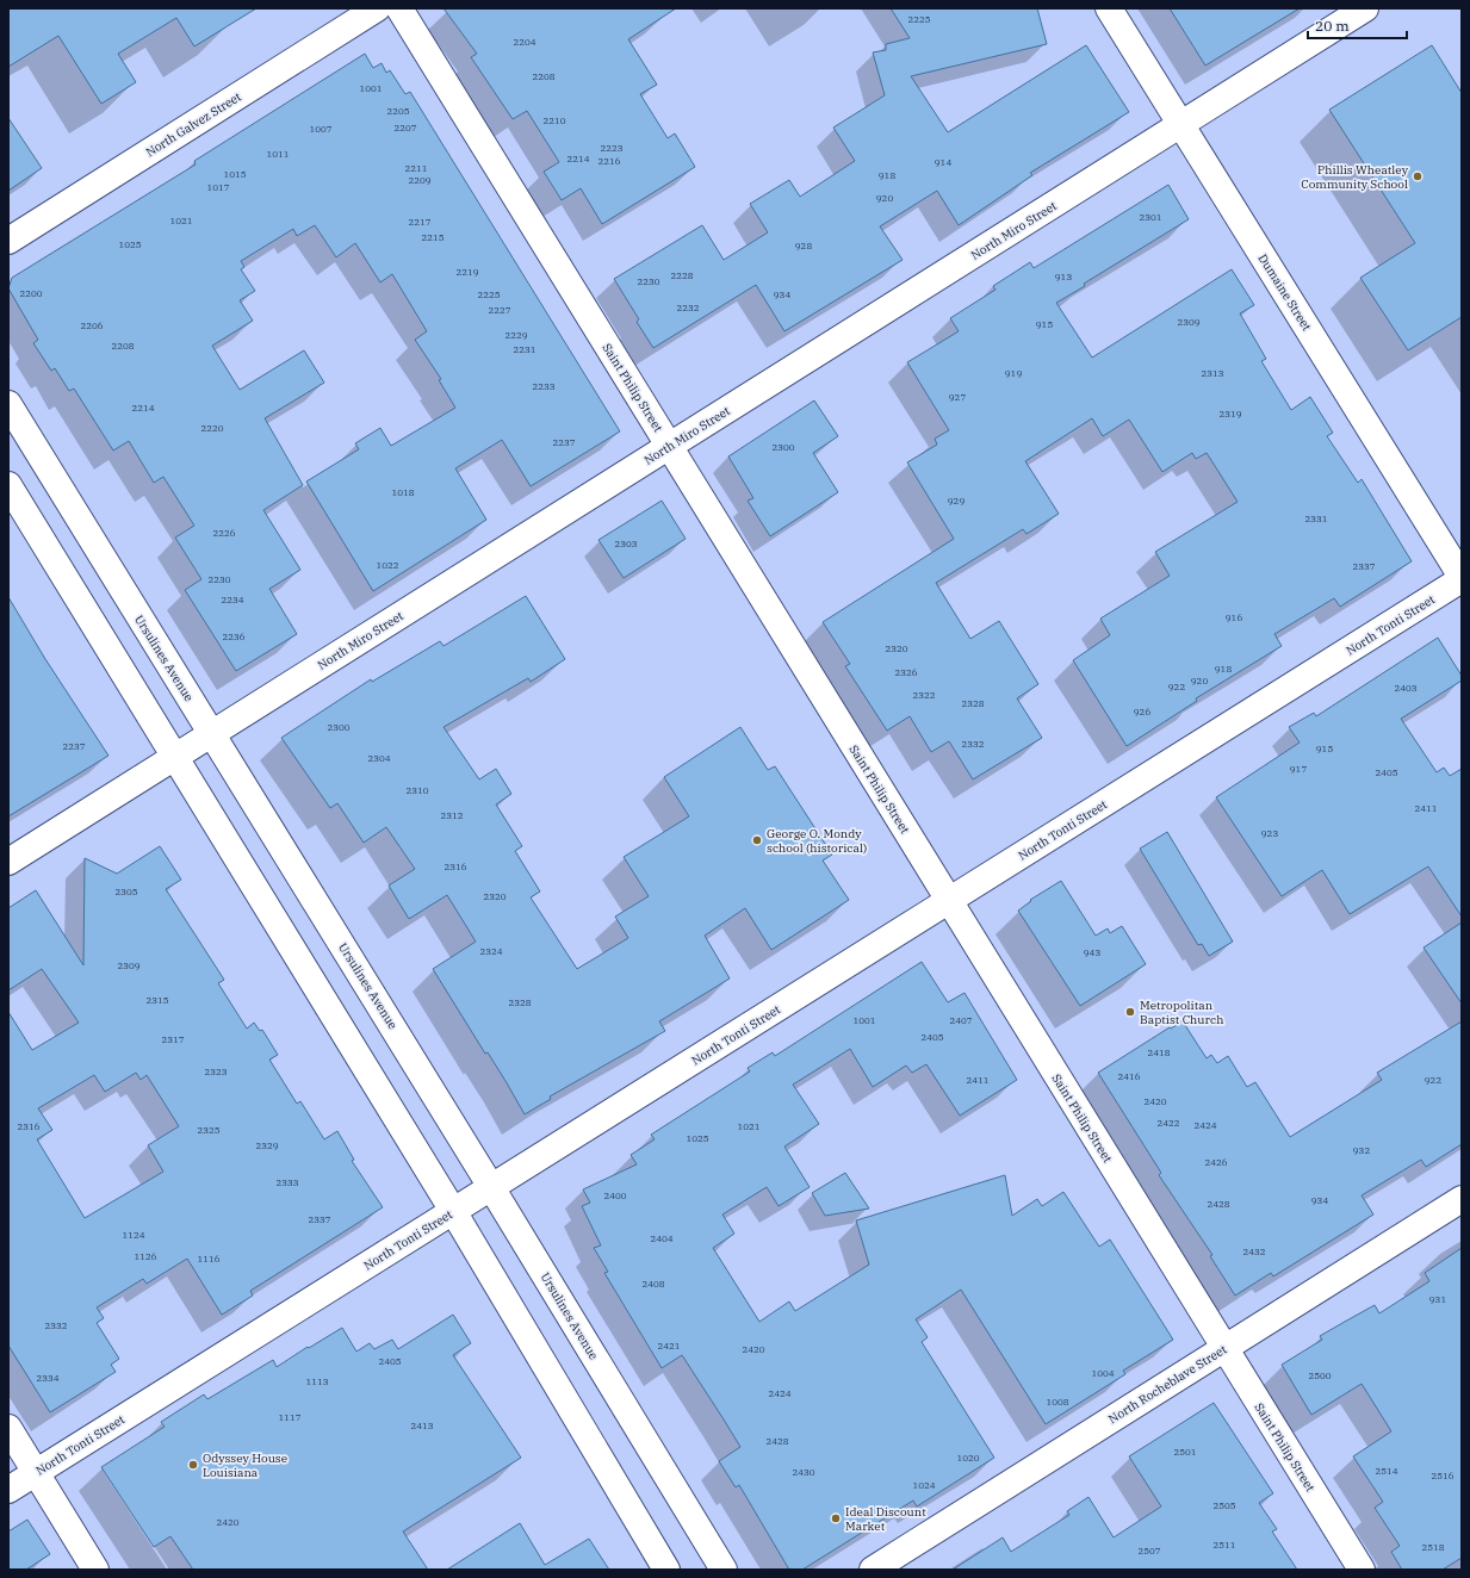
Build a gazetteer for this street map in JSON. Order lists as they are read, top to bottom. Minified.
{"streets":{"street":["North Galvez Street","North Miro Street","Dumaine Street","Saint Philip Street","North Tonti Street","Ursulines Avenue","North Rocheblave Street"]},"crossings":[["North Miro Street","Dumaine Street"],["North Miro Street","Saint Philip Street"],["North Miro Street","Ursulines Avenue"],["Dumaine Street","North Tonti Street"],["Saint Philip Street","North Tonti Street"],["Saint Philip Street","North Rocheblave Street"],["North Tonti Street","Ursulines Avenue"]],"places":["Phillis Wheatley Community School","George O. Mondy school (historical)","Metropolitan Baptist Church","Odyssey House Louisiana","Ideal Discount Market"],"house_numbers":["2225","2204","2208","1001","2205","2210","2207","1007","2223","1011","2214","2216","914","2211","1015","918","2209","1017","920","2301","1021","2217","2215","1025","928","2219","2228","913","2230","2200","2225","934","2232","2227","2309","915","2206","2229","2208","2231","919","2313","2233","927","2214","2319","2220","2237","2300","1018","929","2331","2226","2303","1022","2337","2230","2234","916","2236","2320","918","2326","920","922","2403","2322","2328","926","2300","2332","2237","915","2304","917","2405","2310","2411","2312","923","2316","2305","2320","2324","943","2309","2315","2328","1001","2407","2405","2317","2418","2323","2416","2411","922","2420","2422","2424","2316","1021","2325","1025","2329","932","2426","2333","2400","934","2428","2337","1124","2404","2432","1126","1116","2408","931","2332","2421","2420","2405","1004","2500","2334","1113","2424","1008","1117","2413","2428","2501","1020","2514","2430","2516","1024","2505","2420","2511","2518","2507"],"scale_bar":"20 m"}
